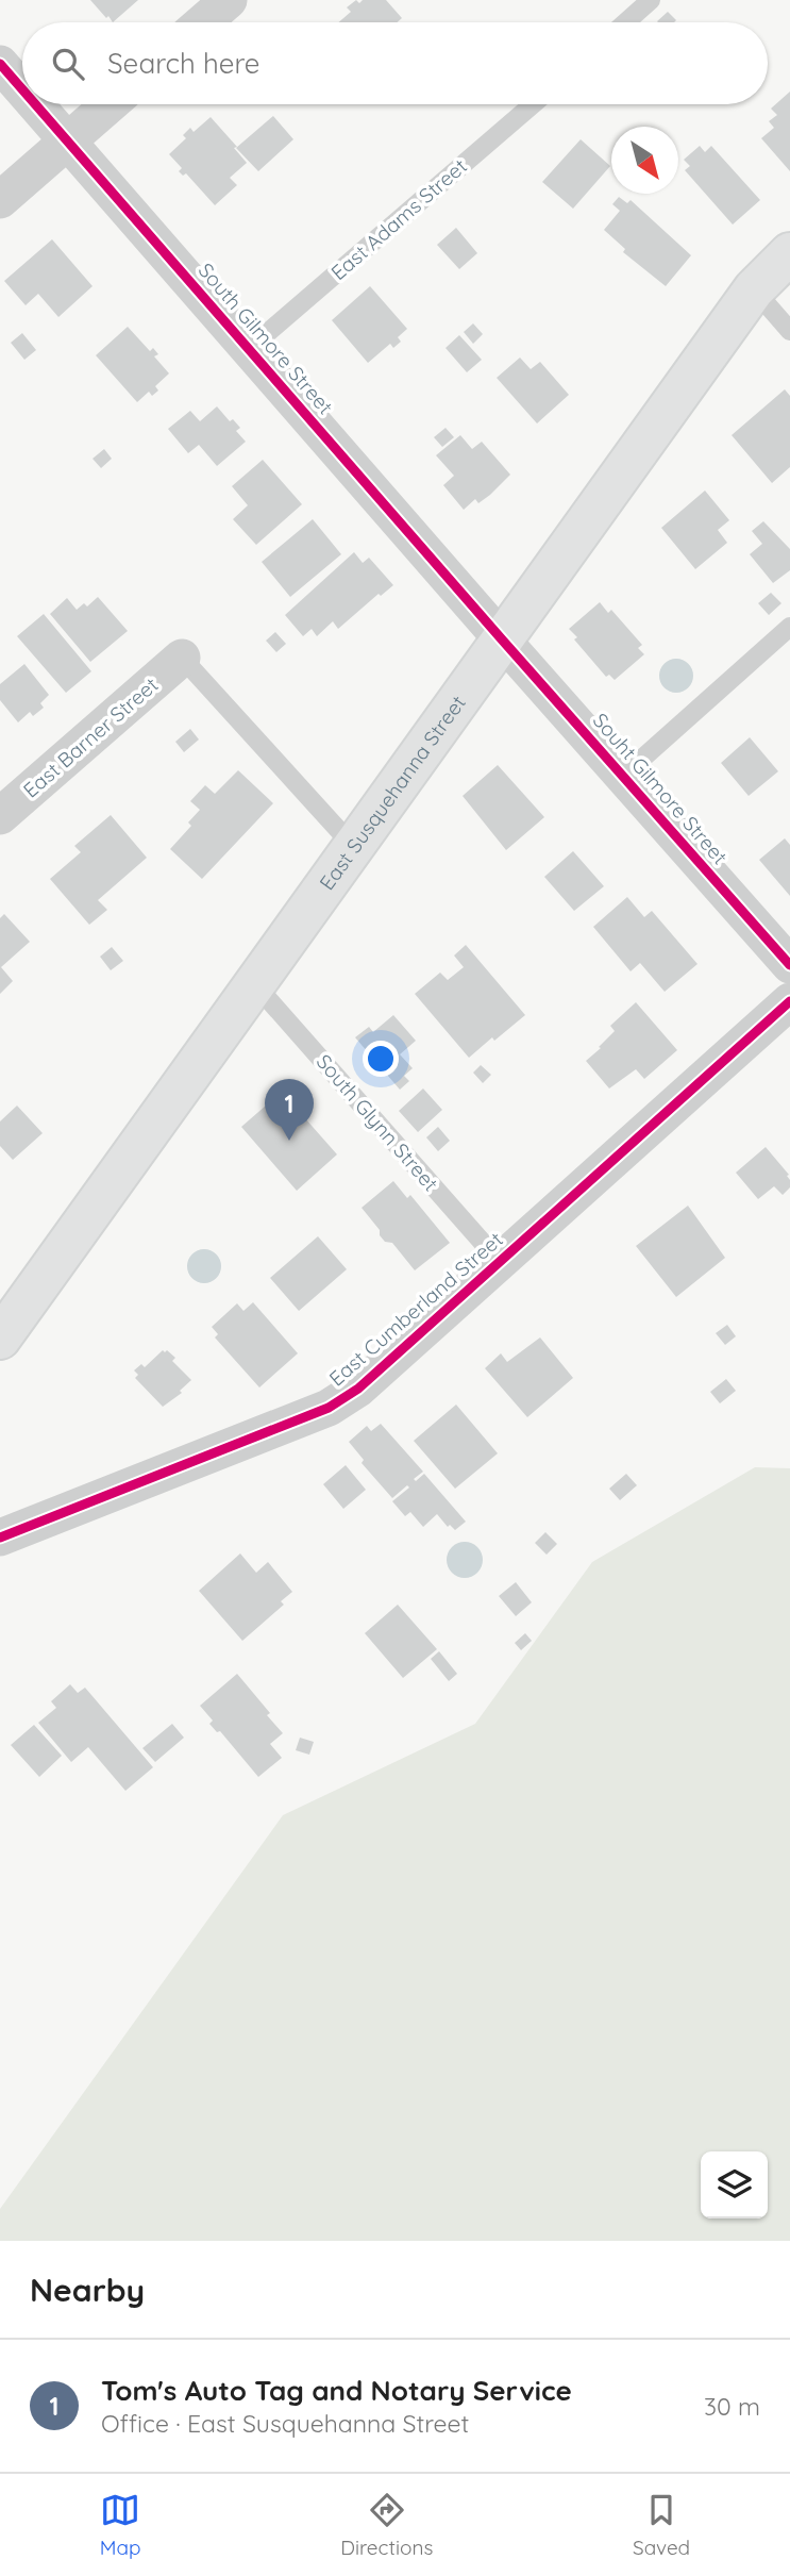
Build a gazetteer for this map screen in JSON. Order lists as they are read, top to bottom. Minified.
{"streets":{"main road":["East Susquehanna Street"],"street":["South Gilmore Street","East Barner Street","Souht Gilmore Street","East Cumberland Street"],"lane":["East Adams Street","South Glynn Street"]},"crossings":[["East Adams Street","South Gilmore Street"],["South Gilmore Street","Souht Gilmore Street"],["South Gilmore Street","East Susquehanna Street"],["Souht Gilmore Street","East Susquehanna Street"],["East Susquehanna Street","South Glynn Street"],["South Glynn Street","East Cumberland Street"]],"north":"bottom right","page":{"search":"Search here","pins":"1","heading":"Nearby","list":[{"mark":"1","name":"Tom's Auto Tag and Notary Service","note":"Office · East Susquehanna Street","value":"30 m"}],"nav":["Map","Directions","Saved"]}}
